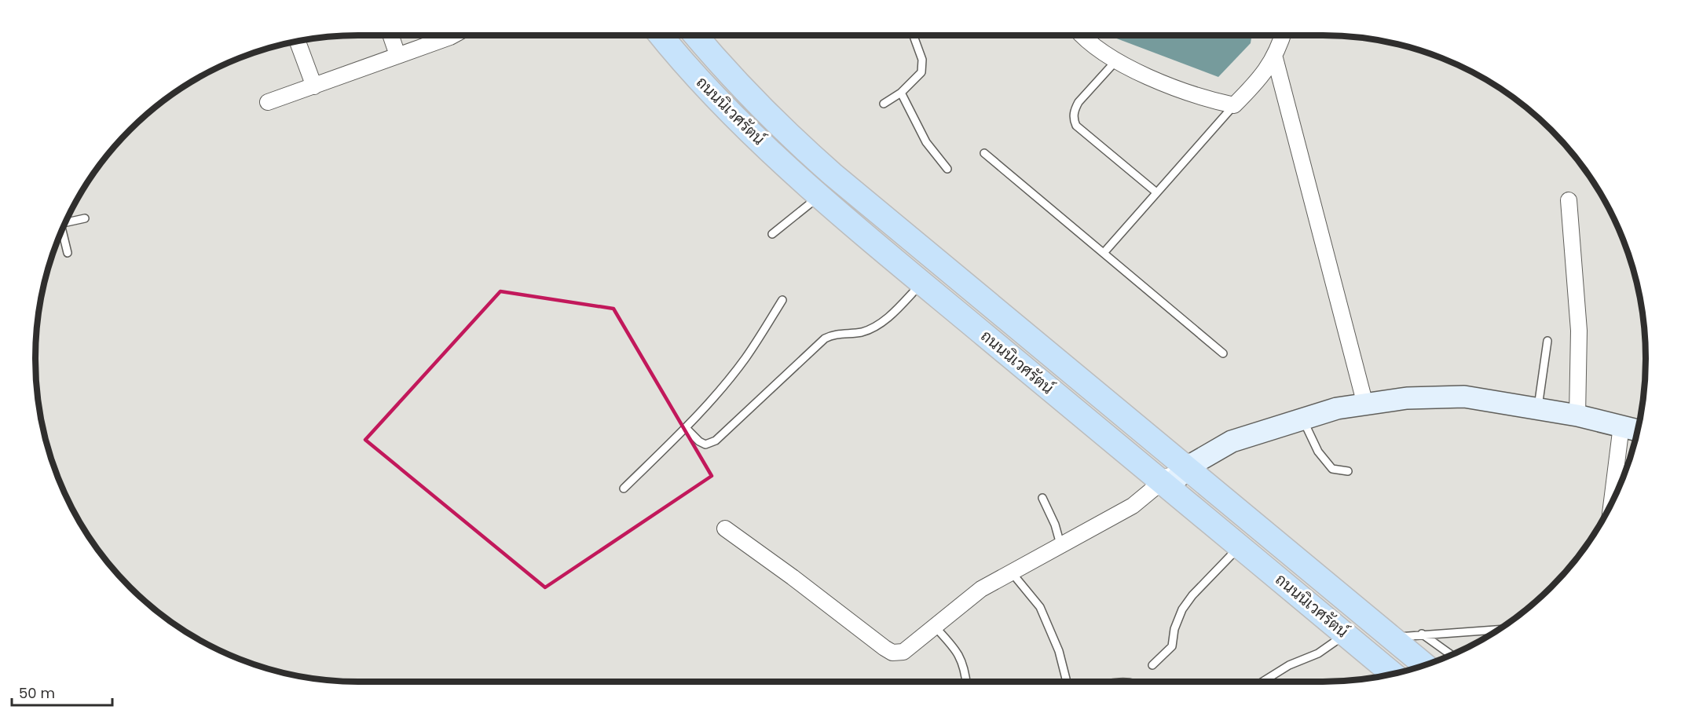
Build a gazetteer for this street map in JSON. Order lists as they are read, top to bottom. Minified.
{"streets":{"main road":["ถนนนิเวศรัตน์"]},"scale_bar":"50 m"}
